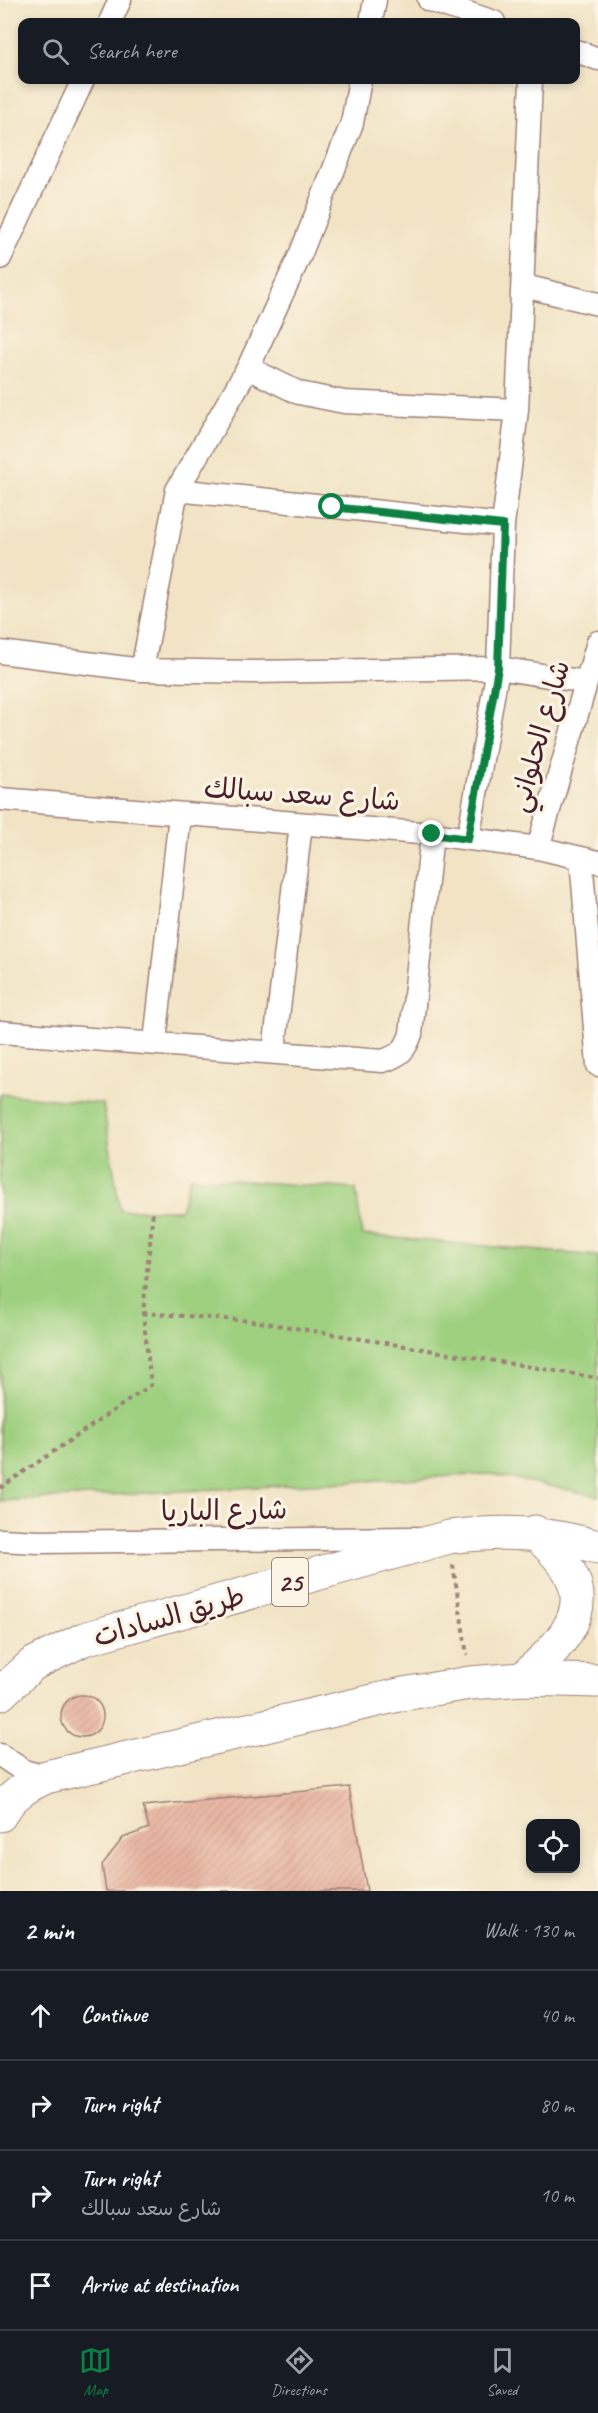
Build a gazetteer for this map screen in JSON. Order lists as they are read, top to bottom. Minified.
{"streets":{"main road":["25","طريق السادات"],"street":["شارع الحلواني","شارع سعد سبالك","شارع الباريا"]},"crossings":[["شارع الحلواني","شارع سعد سبالك"],["شارع الباريا","طريق السادات"]],"page":{"search":"Search here","heading":["2 min","Walk · 130 m"],"list":[["Continue","40 m"],["Turn right","80 m"],["Turn right","شارع سعد سبالك","10 m"],"Arrive at destination"],"nav":["Map","Directions","Saved"]}}
